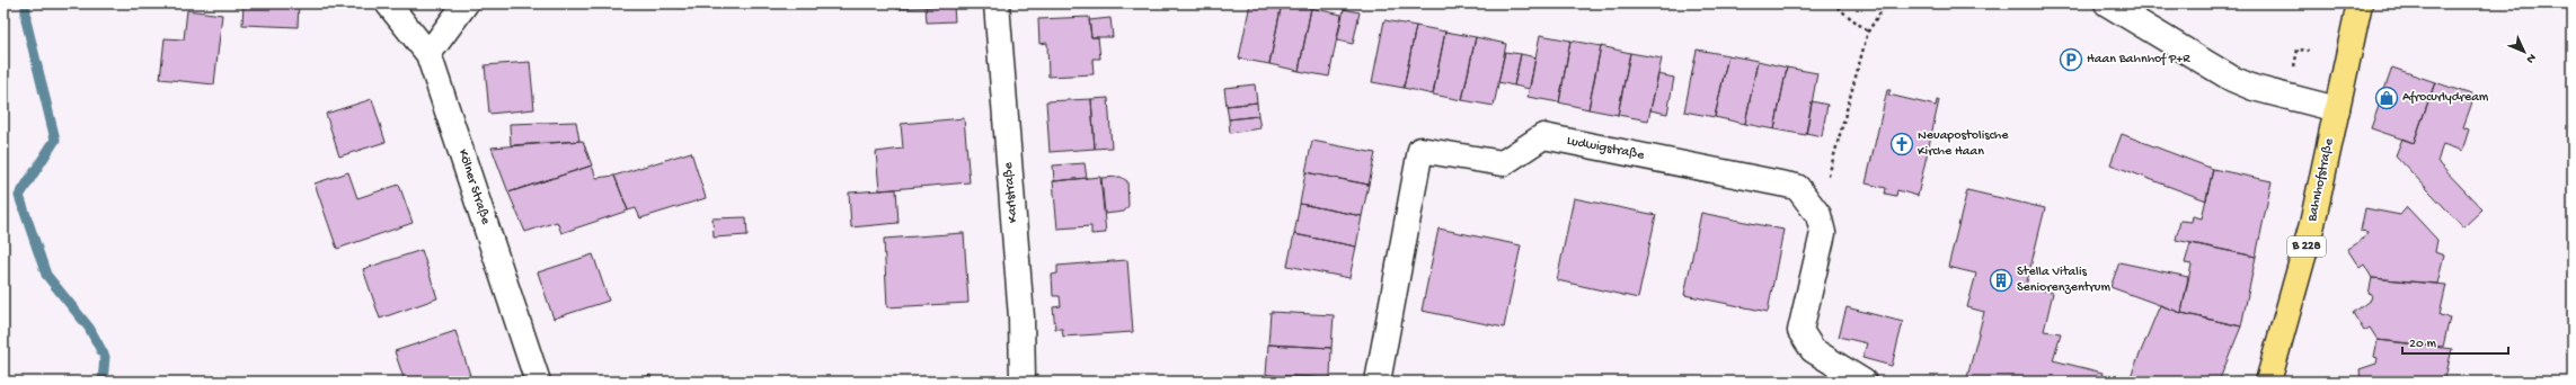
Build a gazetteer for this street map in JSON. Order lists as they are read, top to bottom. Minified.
{"streets":{"main road":["Bahnhofstraße","B 228"],"street":["Ludwigstraße","Kölner Straße","Karlstraße"]},"crossings":[["Bahnhofstraße","B 228"]],"places":{"parking":["Haan Bahnhof P+R"],"shop":["Afrocurlydream"],"church":["Neuapostolische Kirche Haan"],"building":["Stella Vitalis Seniorenzentrum"]},"scale_bar":"20 m","north":"bottom right"}
